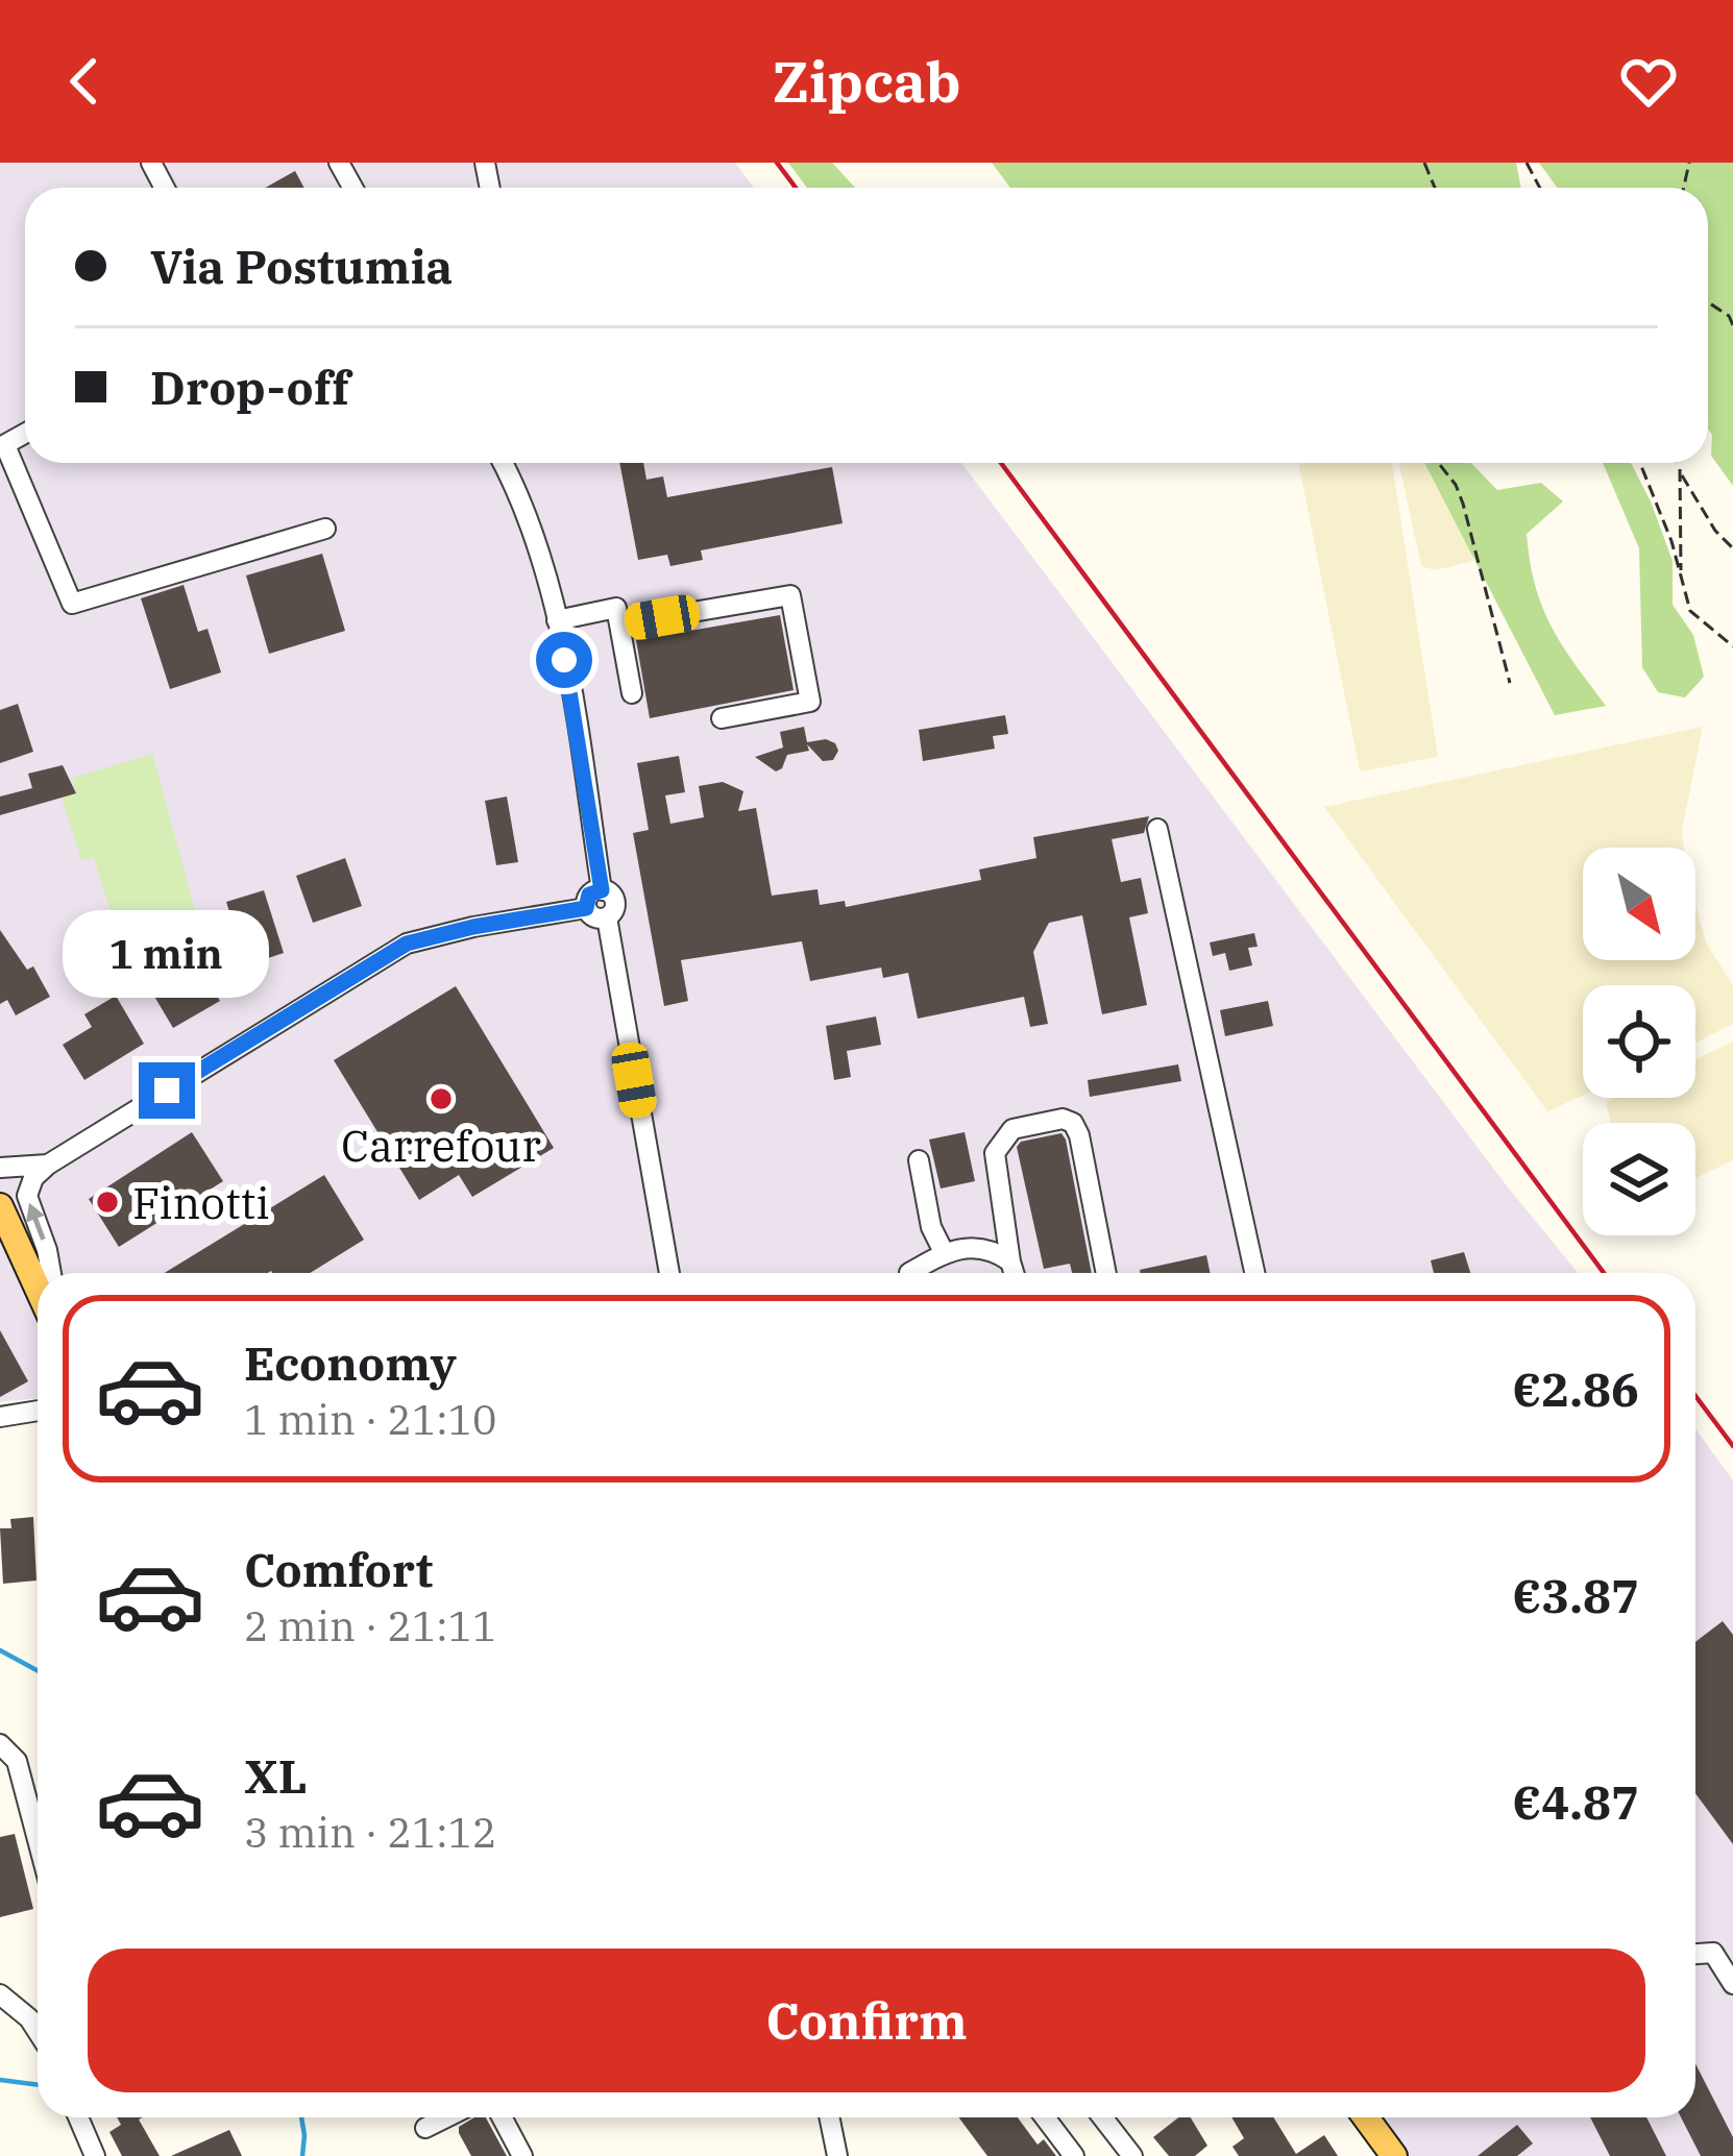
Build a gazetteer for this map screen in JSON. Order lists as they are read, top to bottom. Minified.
{"places":["Carrefour","Finotti"],"north":"bottom right","page":{"header":"Zipcab","banner":["Via Postumia","Drop-off"],"bubble":"1 min","list":[{"name":"Economy","note":"1 min · 21:10","value":"€2.86"},{"name":"Comfort","note":"2 min · 21:11","value":"€3.87"},{"name":"XL","note":"3 min · 21:12","value":"€4.87"}],"buttons":"Confirm"}}
